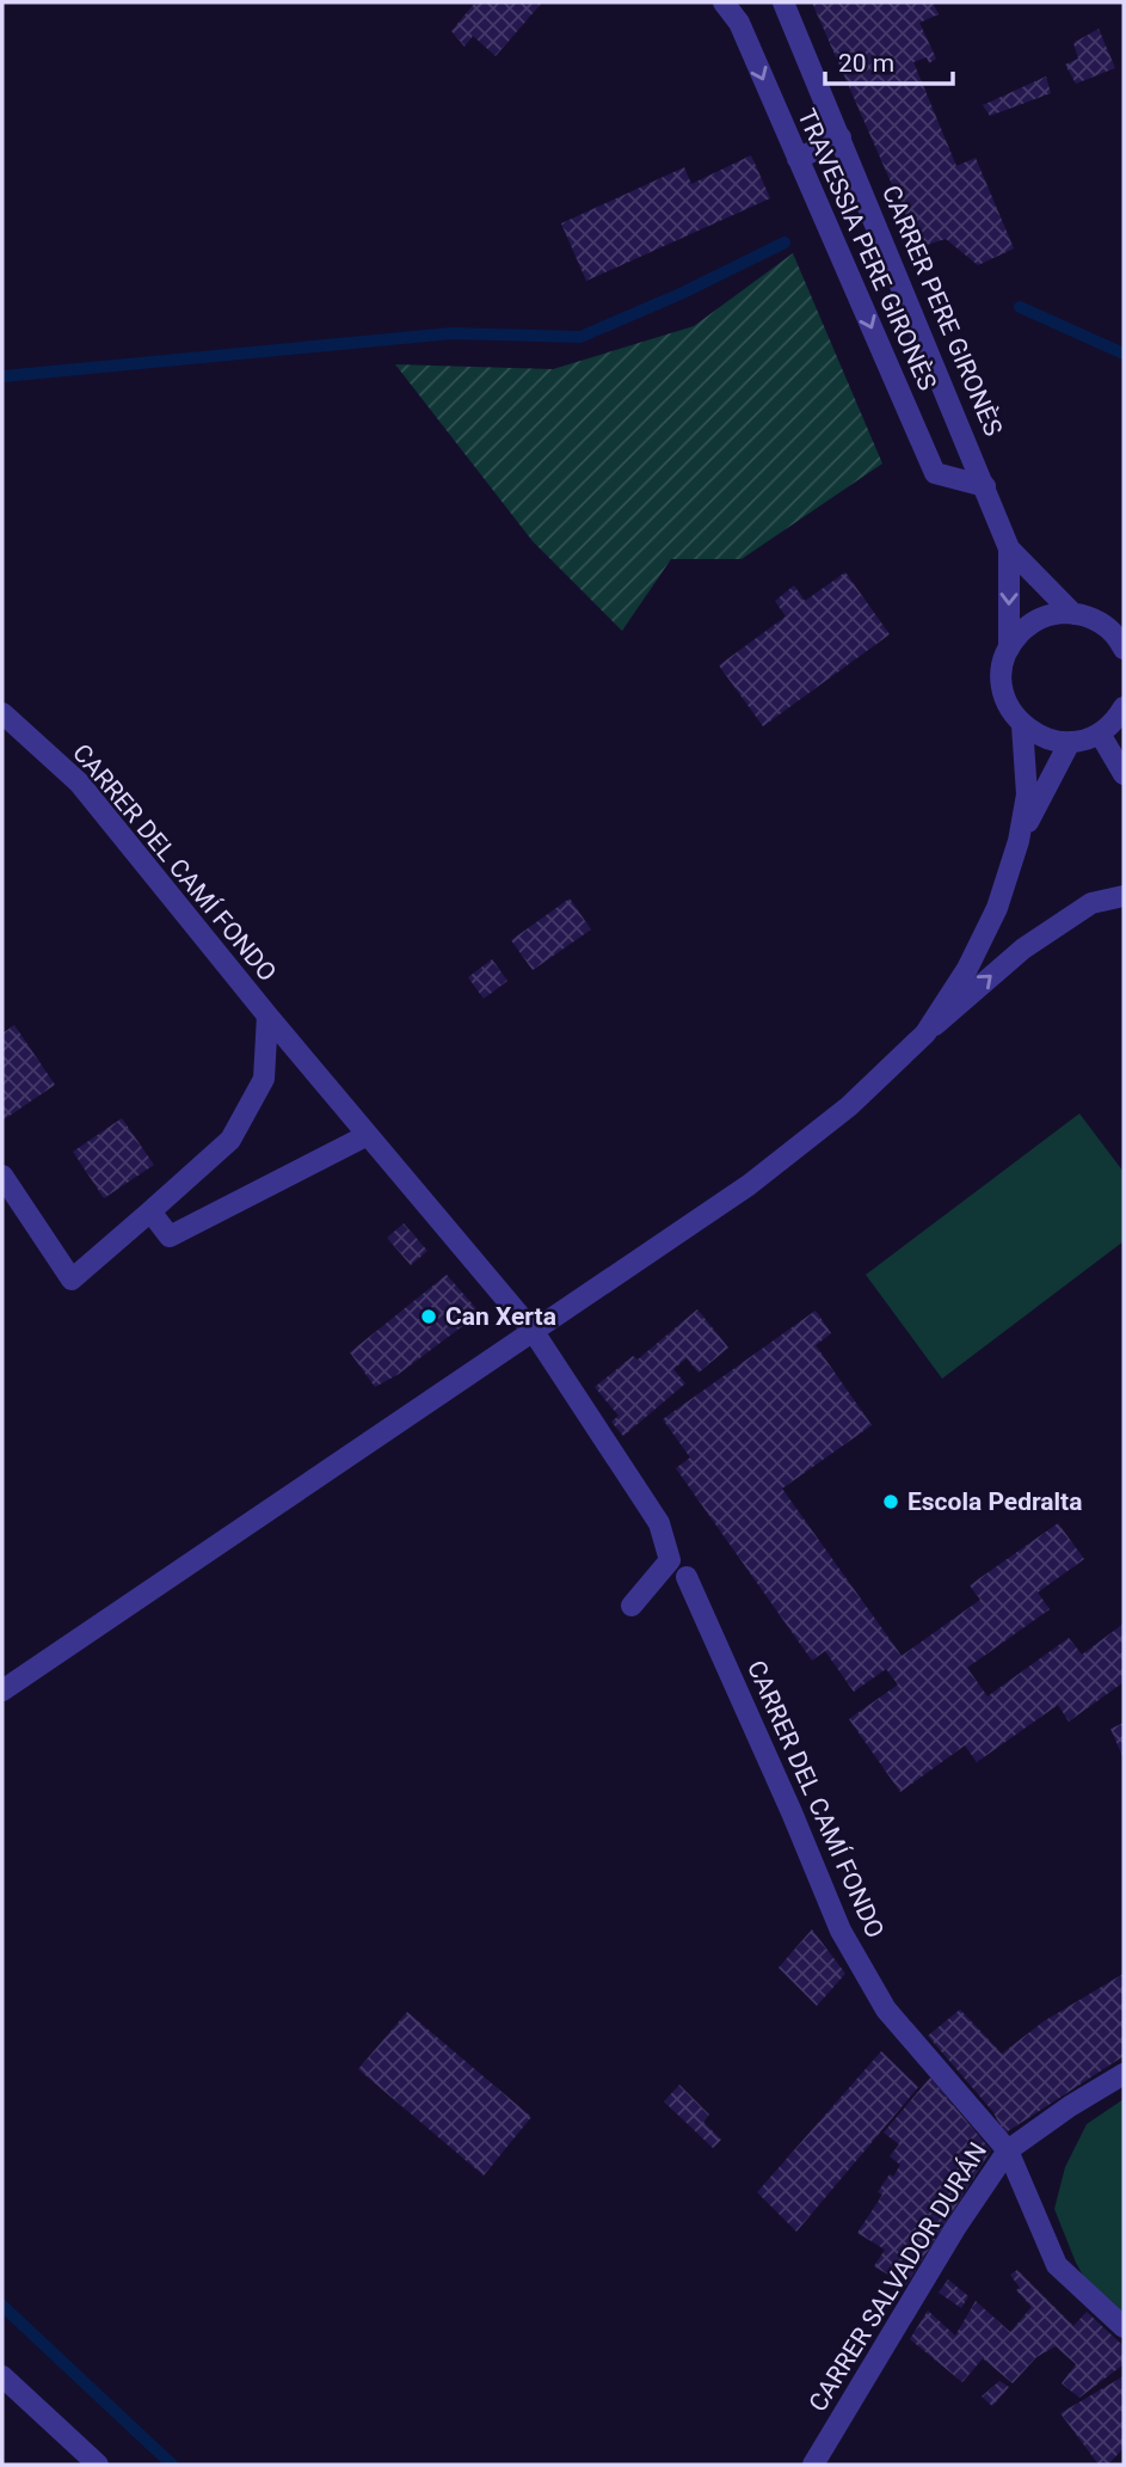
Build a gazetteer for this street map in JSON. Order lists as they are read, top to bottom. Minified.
{"streets":{"street":["TRAVESSIA PERE GIRONÈS","CARRER PERE GIRONÈS","CARRER DEL CAMÍ FONDO","CARRER SALVADOR DURÁN"]},"crossings":[["TRAVESSIA PERE GIRONÈS","CARRER PERE GIRONÈS"],["CARRER DEL CAMÍ FONDO","CARRER SALVADOR DURÁN"]],"one_way":["TRAVESSIA PERE GIRONÈS"],"places":["Can Xerta","Escola Pedralta"],"scale_bar":"20 m"}
